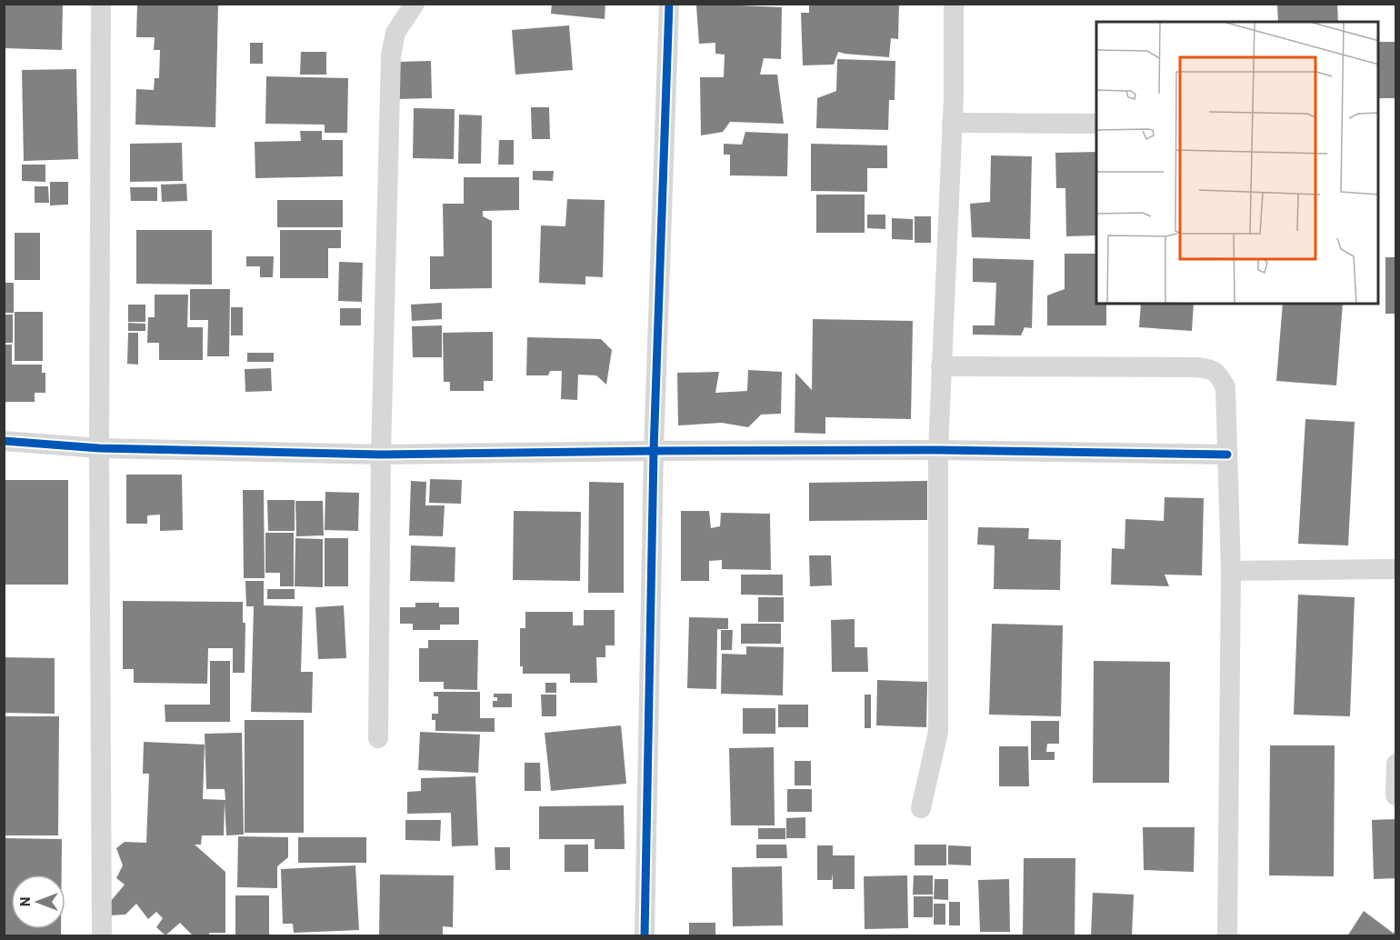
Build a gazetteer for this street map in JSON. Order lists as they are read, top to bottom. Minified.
{"north":"left"}
